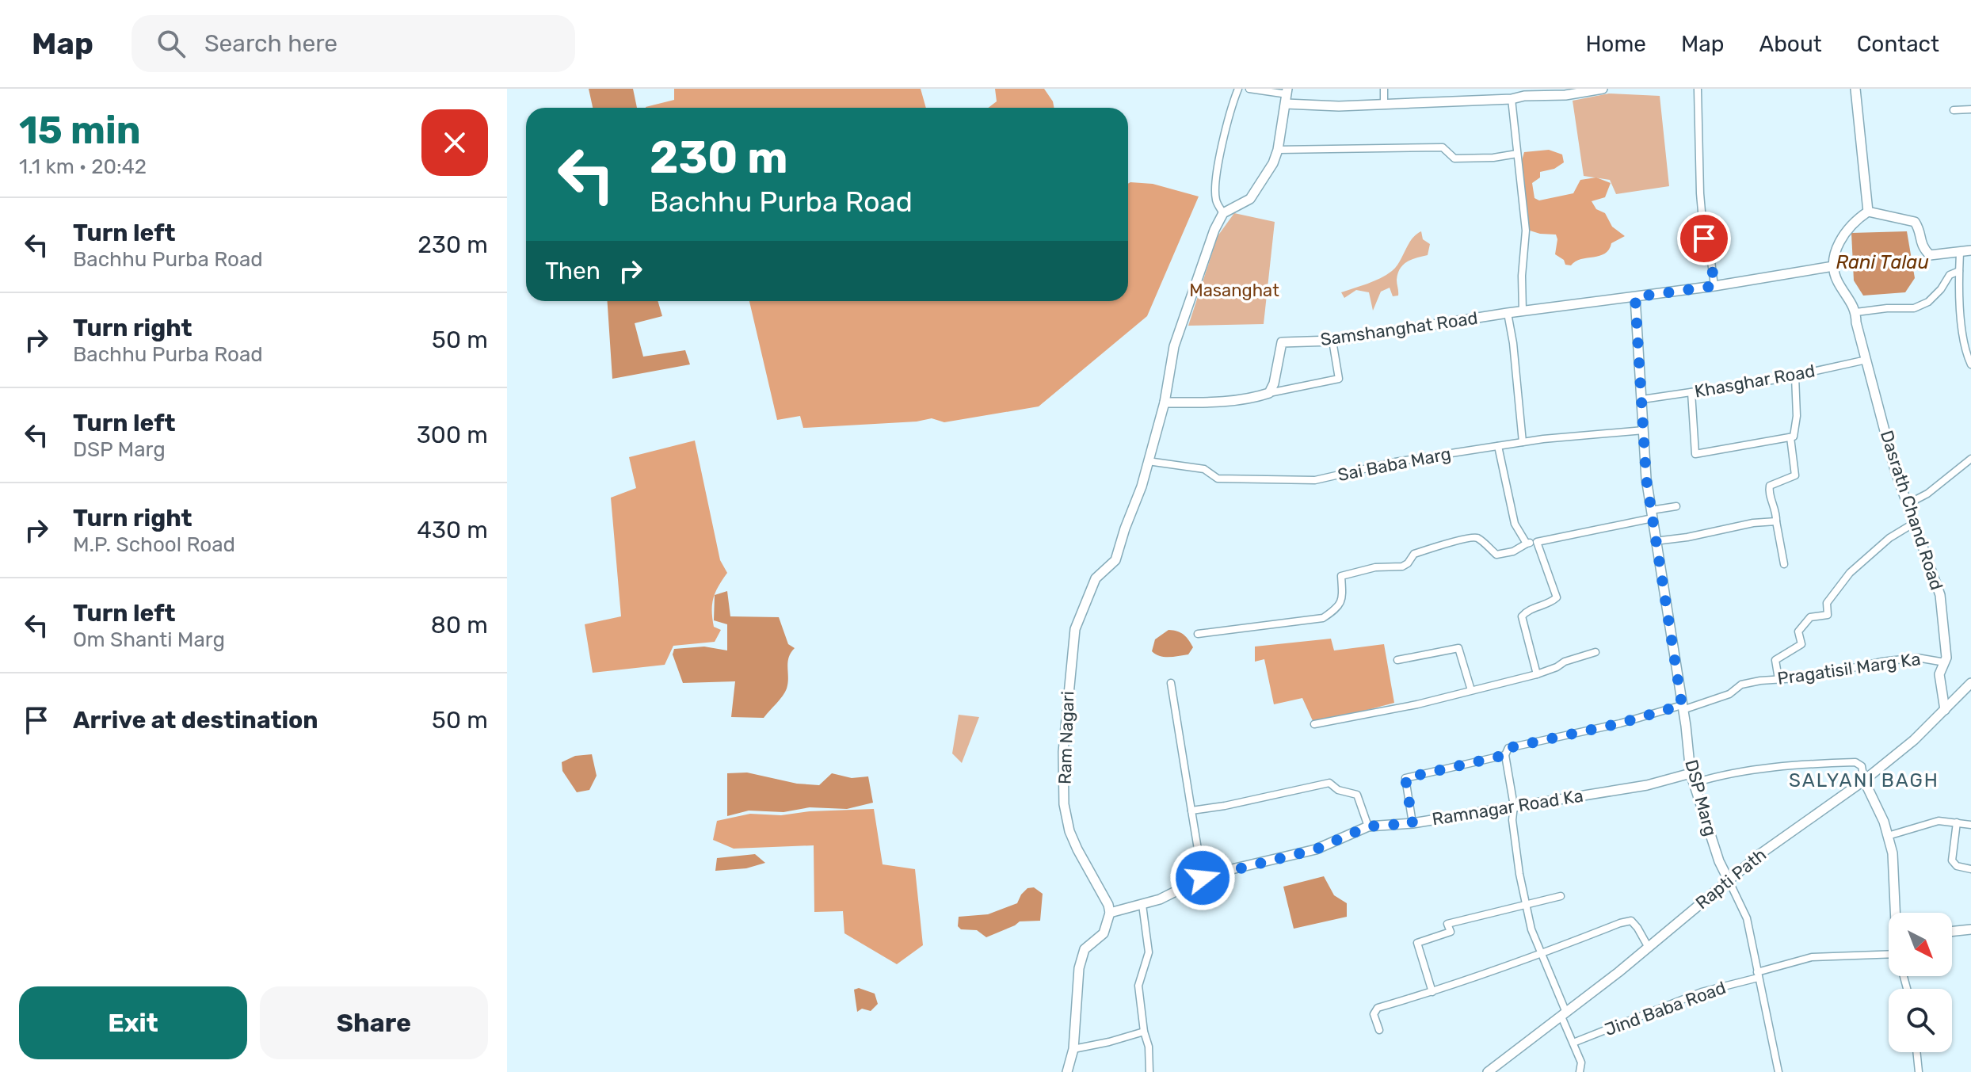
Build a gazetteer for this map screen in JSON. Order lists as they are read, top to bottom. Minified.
{"streets":{"main road":["Samshanghat Road","Dasrath Chand Road","Ram Nagari","DSP Marg","Ramnagar Road Ka","Rapti Path"],"street":["Khasghar Road","Sai Baba Marg","Pragatisil Marg Ka","Jind Baba Road"]},"crossings":[["Samshanghat Road","DSP Marg"],["Khasghar Road","Dasrath Chand Road"],["Khasghar Road","DSP Marg"],["Sai Baba Marg","Ram Nagari"],["Sai Baba Marg","DSP Marg"],["Dasrath Chand Road","Pragatisil Marg Ka"],["Dasrath Chand Road","Rapti Path"],["Pragatisil Marg Ka","DSP Marg"],["Ram Nagari","Ramnagar Road Ka"],["DSP Marg","Ramnagar Road Ka"],["DSP Marg","Rapti Path"]],"districts":["SALYANI BAGH"],"water":["Rani Talau"],"parks":["Masanghat"],"north":"bottom right","page":{"header":"Map","search":"Search here","nav":["Home","Map","About","Contact"],"heading":["15 min","1.1 km · 20:42"],"turn":["230 m","Bachhu Purba Road"],"list":[{"name":"Turn left","note":"Bachhu Purba Road","value":"230 m"},{"name":"Turn right","note":"Bachhu Purba Road","value":"50 m"},{"name":"Turn left","note":"DSP Marg","value":"300 m"},{"name":"Turn right","note":"M.P. School Road","value":"430 m"},{"name":"Turn left","note":"Om Shanti Marg","value":"80 m"},{"name":"Arrive at destination","value":"50 m"}],"then":"Then","buttons":["Exit","Share"]}}
